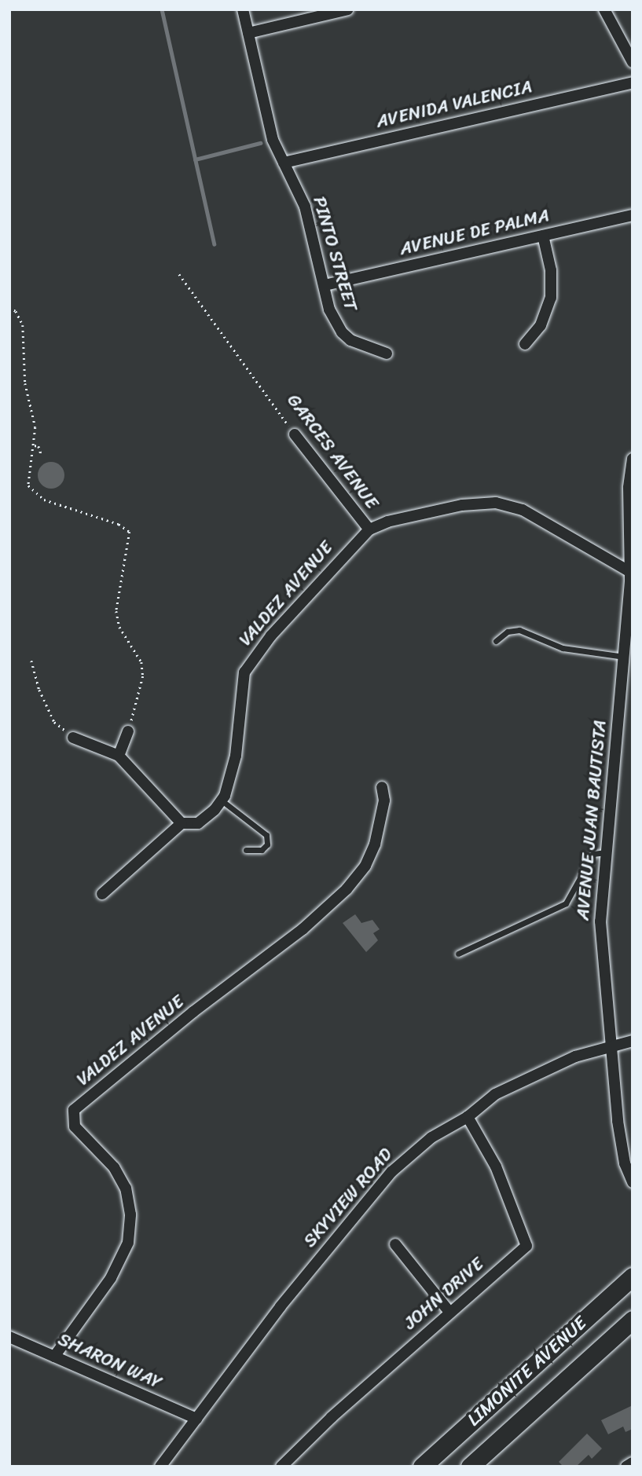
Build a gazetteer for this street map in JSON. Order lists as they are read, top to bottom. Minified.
{"streets":{"main road":["LIMONITE AVENUE"],"street":["AVENIDA VALENCIA","AVENUE DE PALMA","PINTO STREET","GARCES AVENUE","VALDEZ AVENUE","AVENUE JUAN BAUTISTA","SKYVIEW ROAD","JOHN DRIVE","SHARON WAY"]},"crossings":[["AVENIDA VALENCIA","PINTO STREET"],["AVENUE DE PALMA","PINTO STREET"],["GARCES AVENUE","VALDEZ AVENUE"],["GARCES AVENUE","AVENUE JUAN BAUTISTA"],["VALDEZ AVENUE","SHARON WAY"],["AVENUE JUAN BAUTISTA","SKYVIEW ROAD"],["SKYVIEW ROAD","JOHN DRIVE"],["SKYVIEW ROAD","SHARON WAY"]]}
